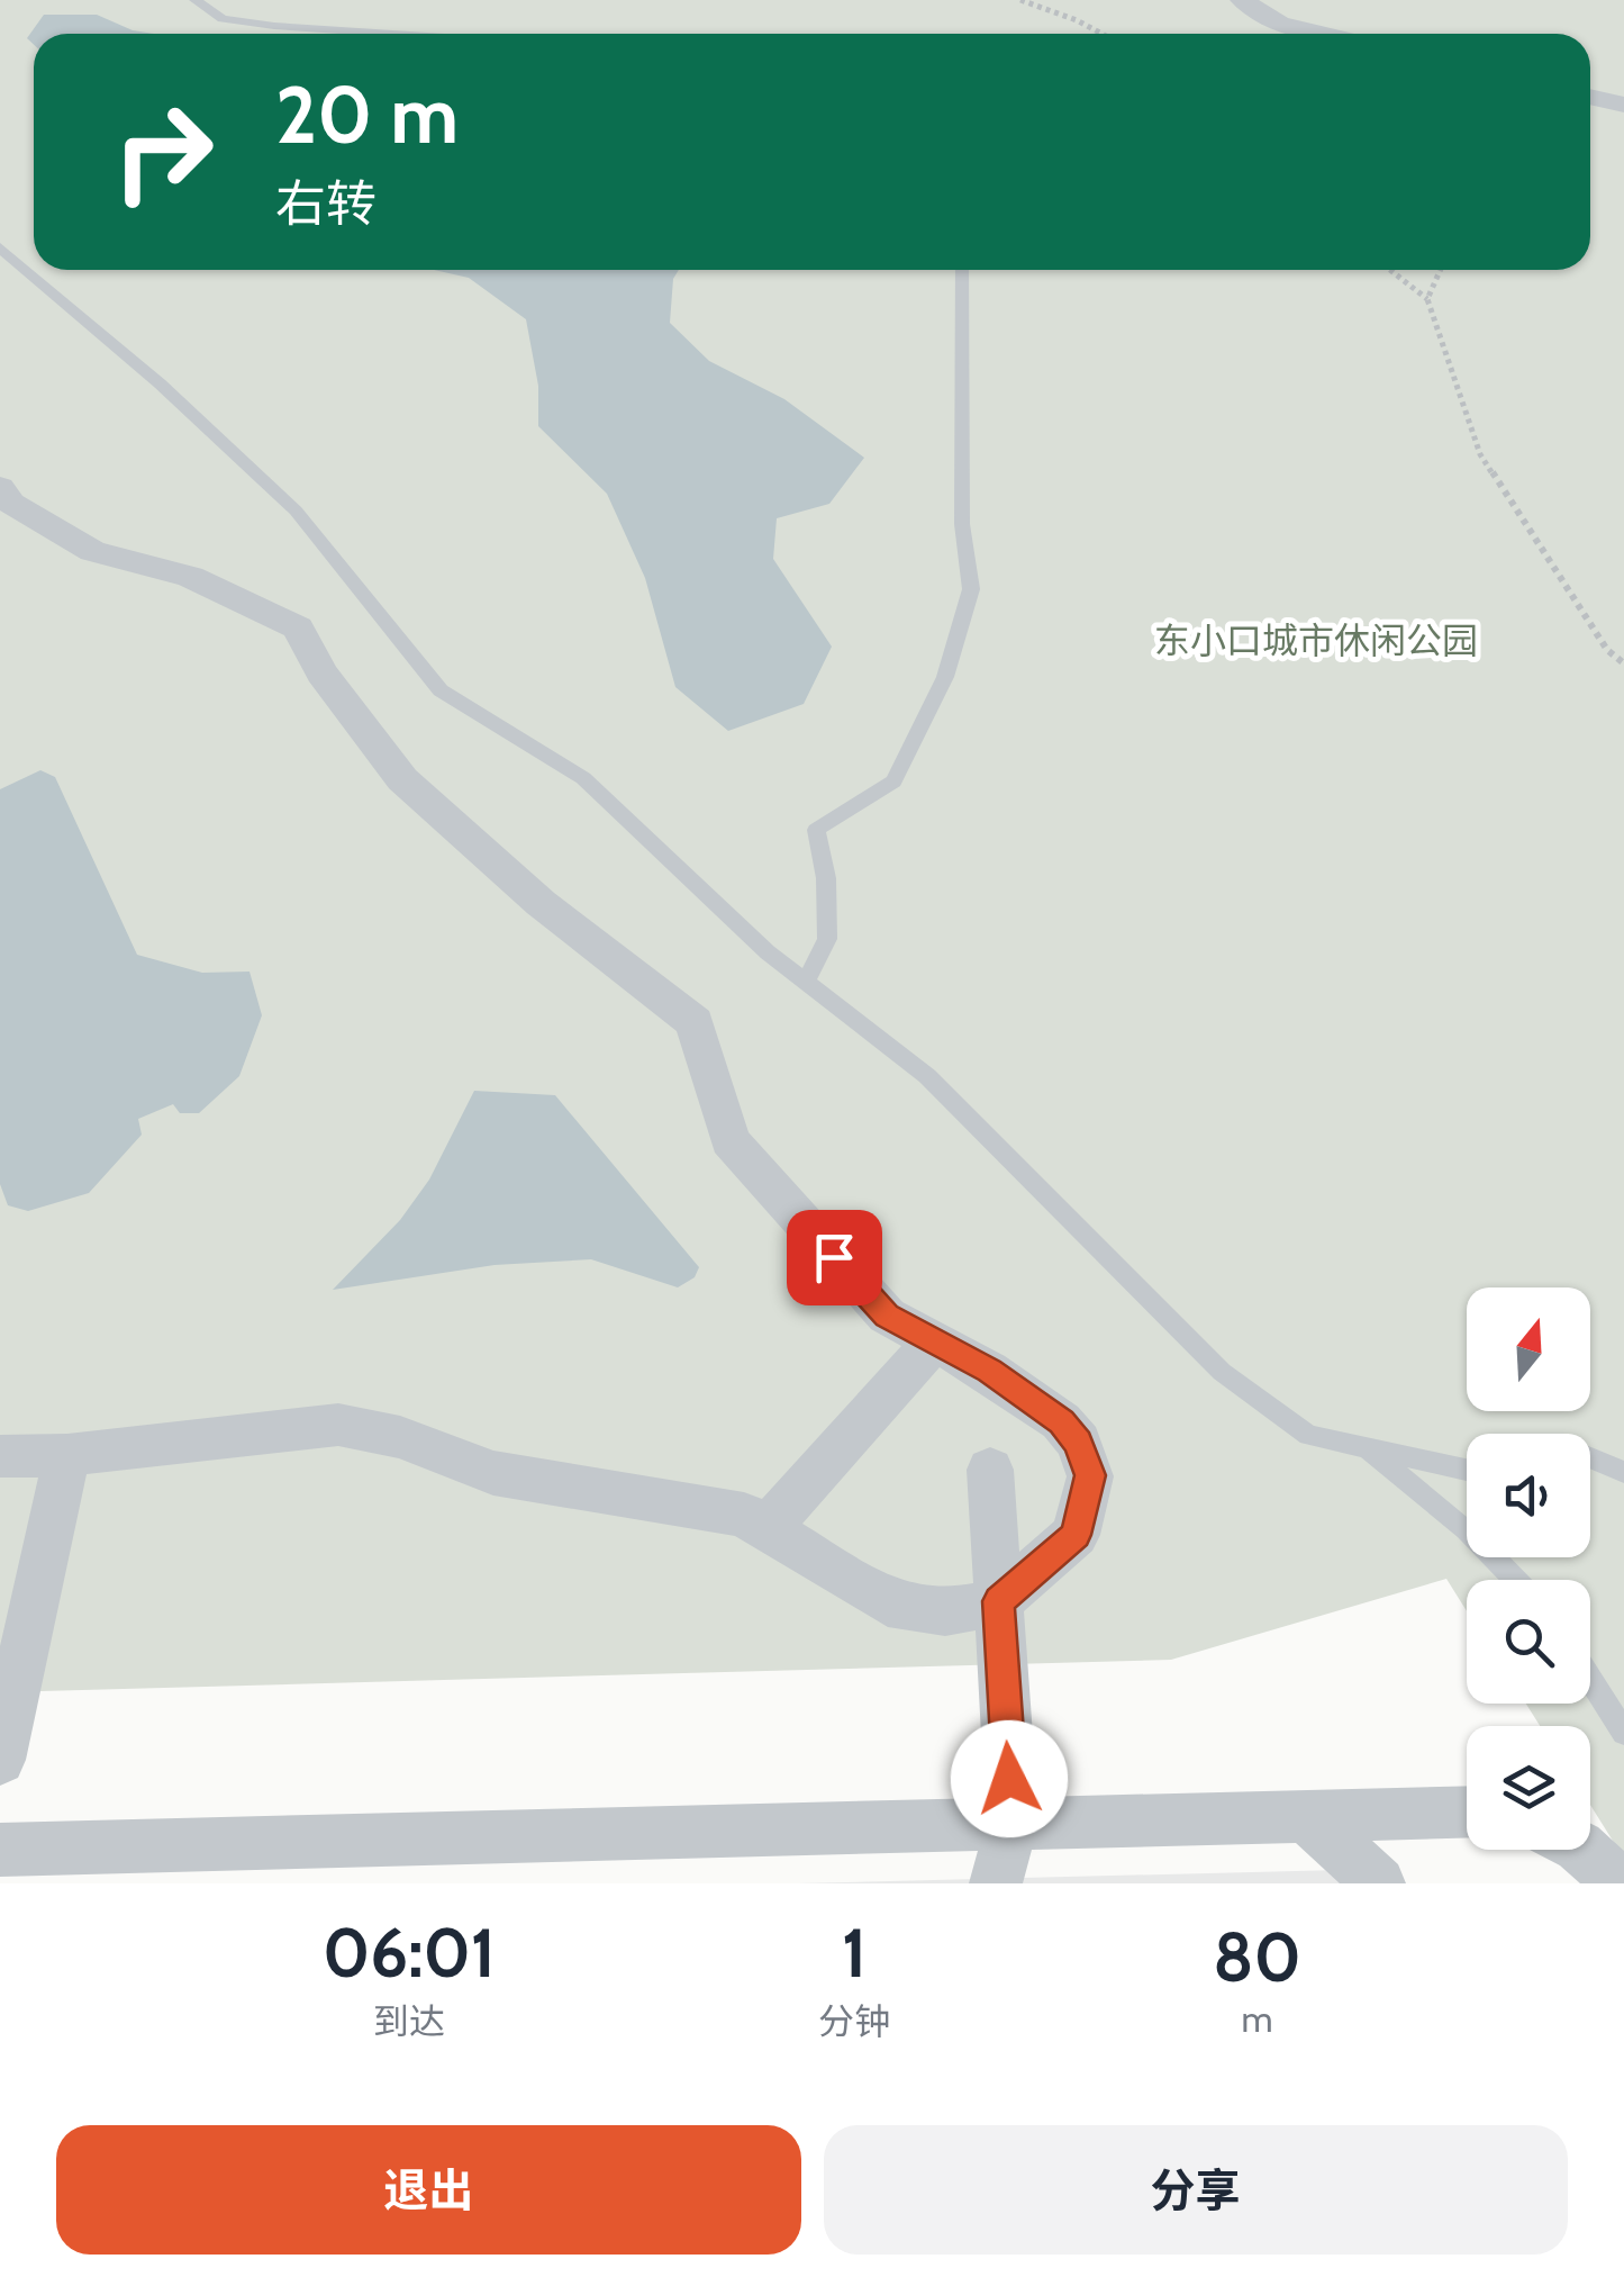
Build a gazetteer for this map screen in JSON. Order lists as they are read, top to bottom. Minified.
{"parks":["东小口城市休闲公园"],"north":"top","page":{"turn":["20 m","右转"],"eta":["06:01","到达","1","分钟","80","m"],"buttons":["退出","分享"]}}
